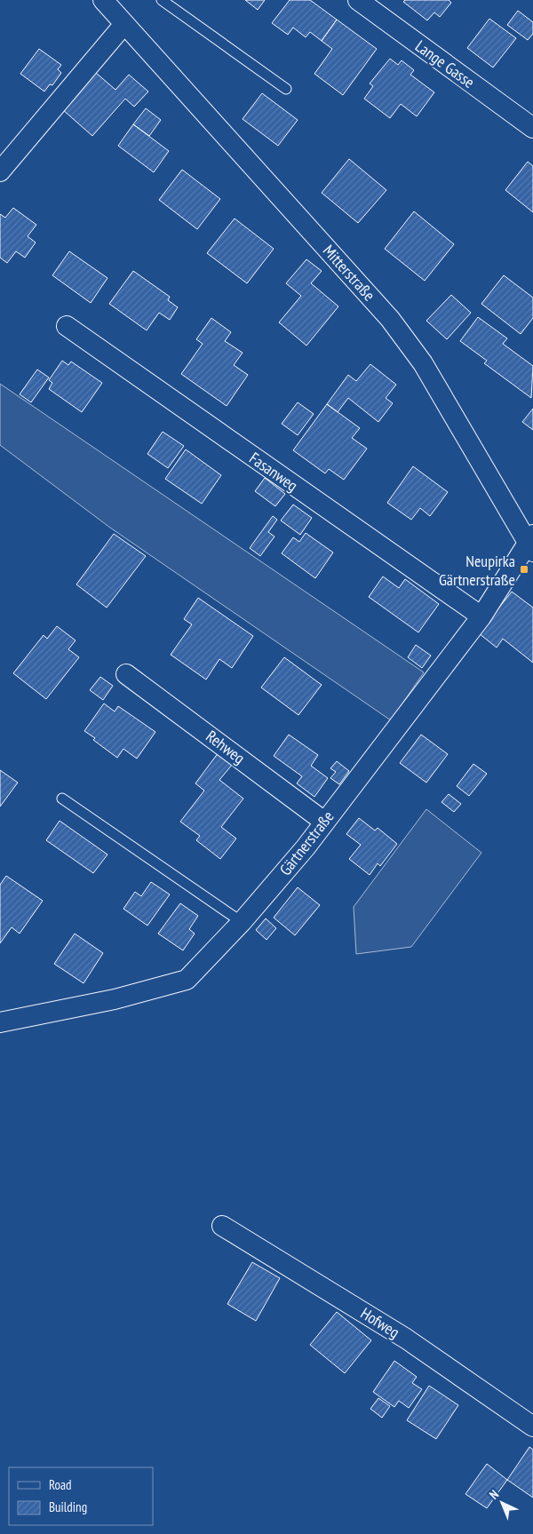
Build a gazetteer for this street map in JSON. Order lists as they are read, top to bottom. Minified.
{"streets":{"street":["Lange Gasse","Mitterstraße","Fasanweg","Rehweg","Gärtnerstraße","Hofweg"]},"crossings":[["Mitterstraße","Gärtnerstraße"],["Fasanweg","Gärtnerstraße"],["Rehweg","Gärtnerstraße"]],"places":{"transit":["Neupirka Gärtnerstraße"]},"legend":["Road","Building"],"north":"top left"}
